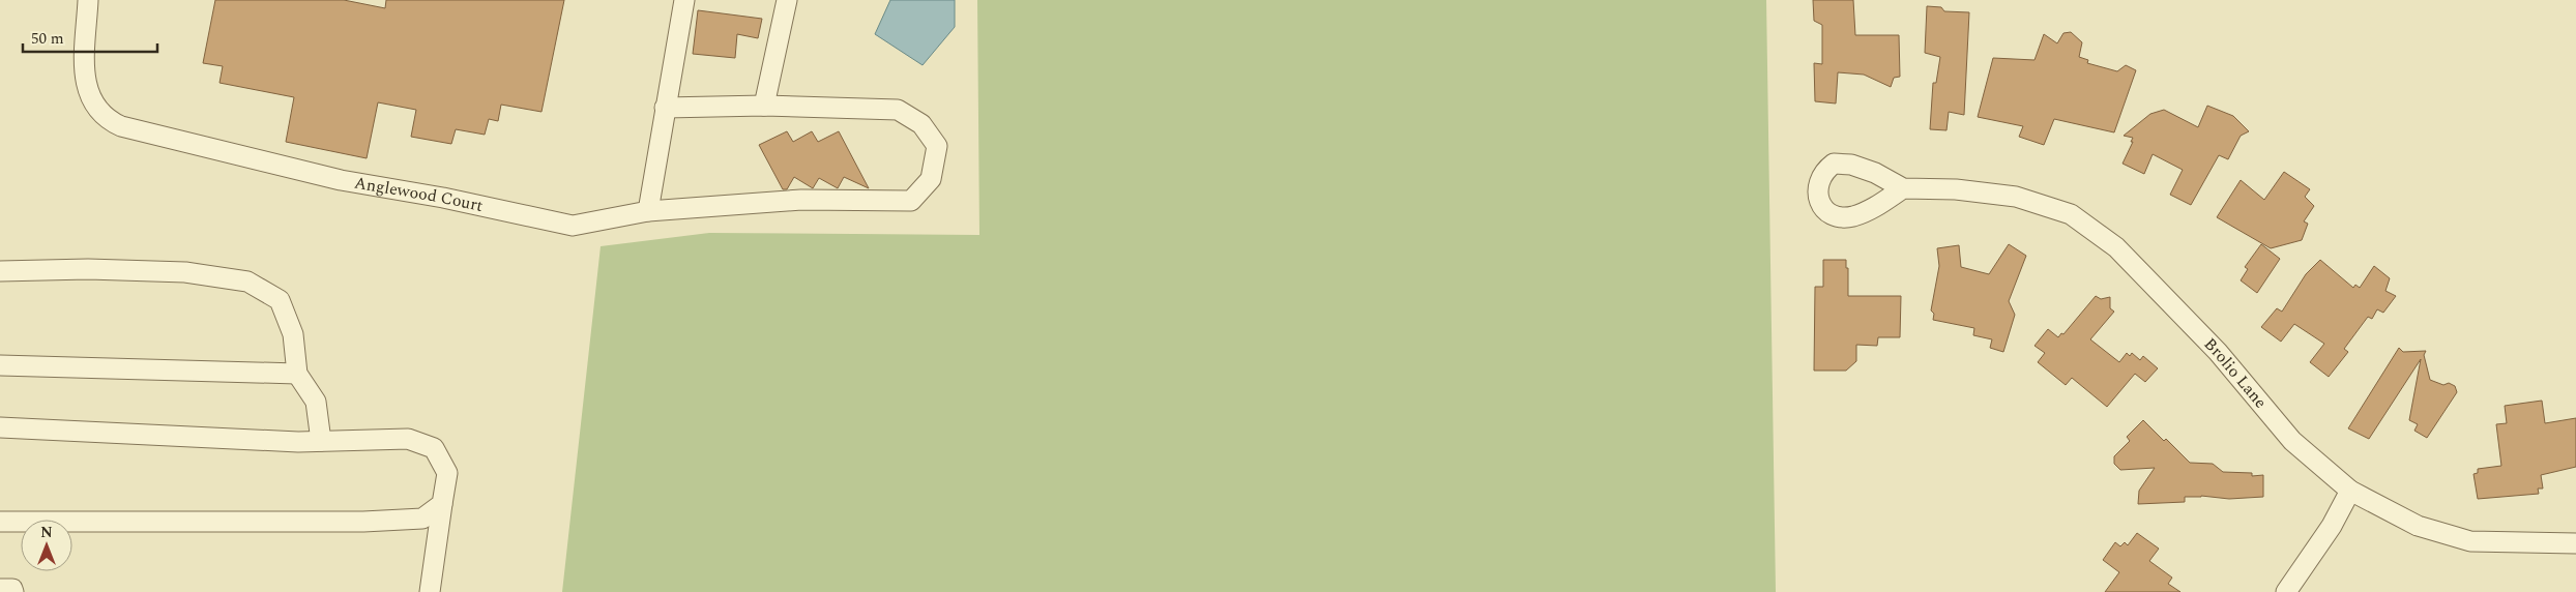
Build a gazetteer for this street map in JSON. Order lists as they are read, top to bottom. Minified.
{"streets":{"street":["Anglewood Court","Brolio Lane"]},"scale_bar":"50 m","north":"top"}
